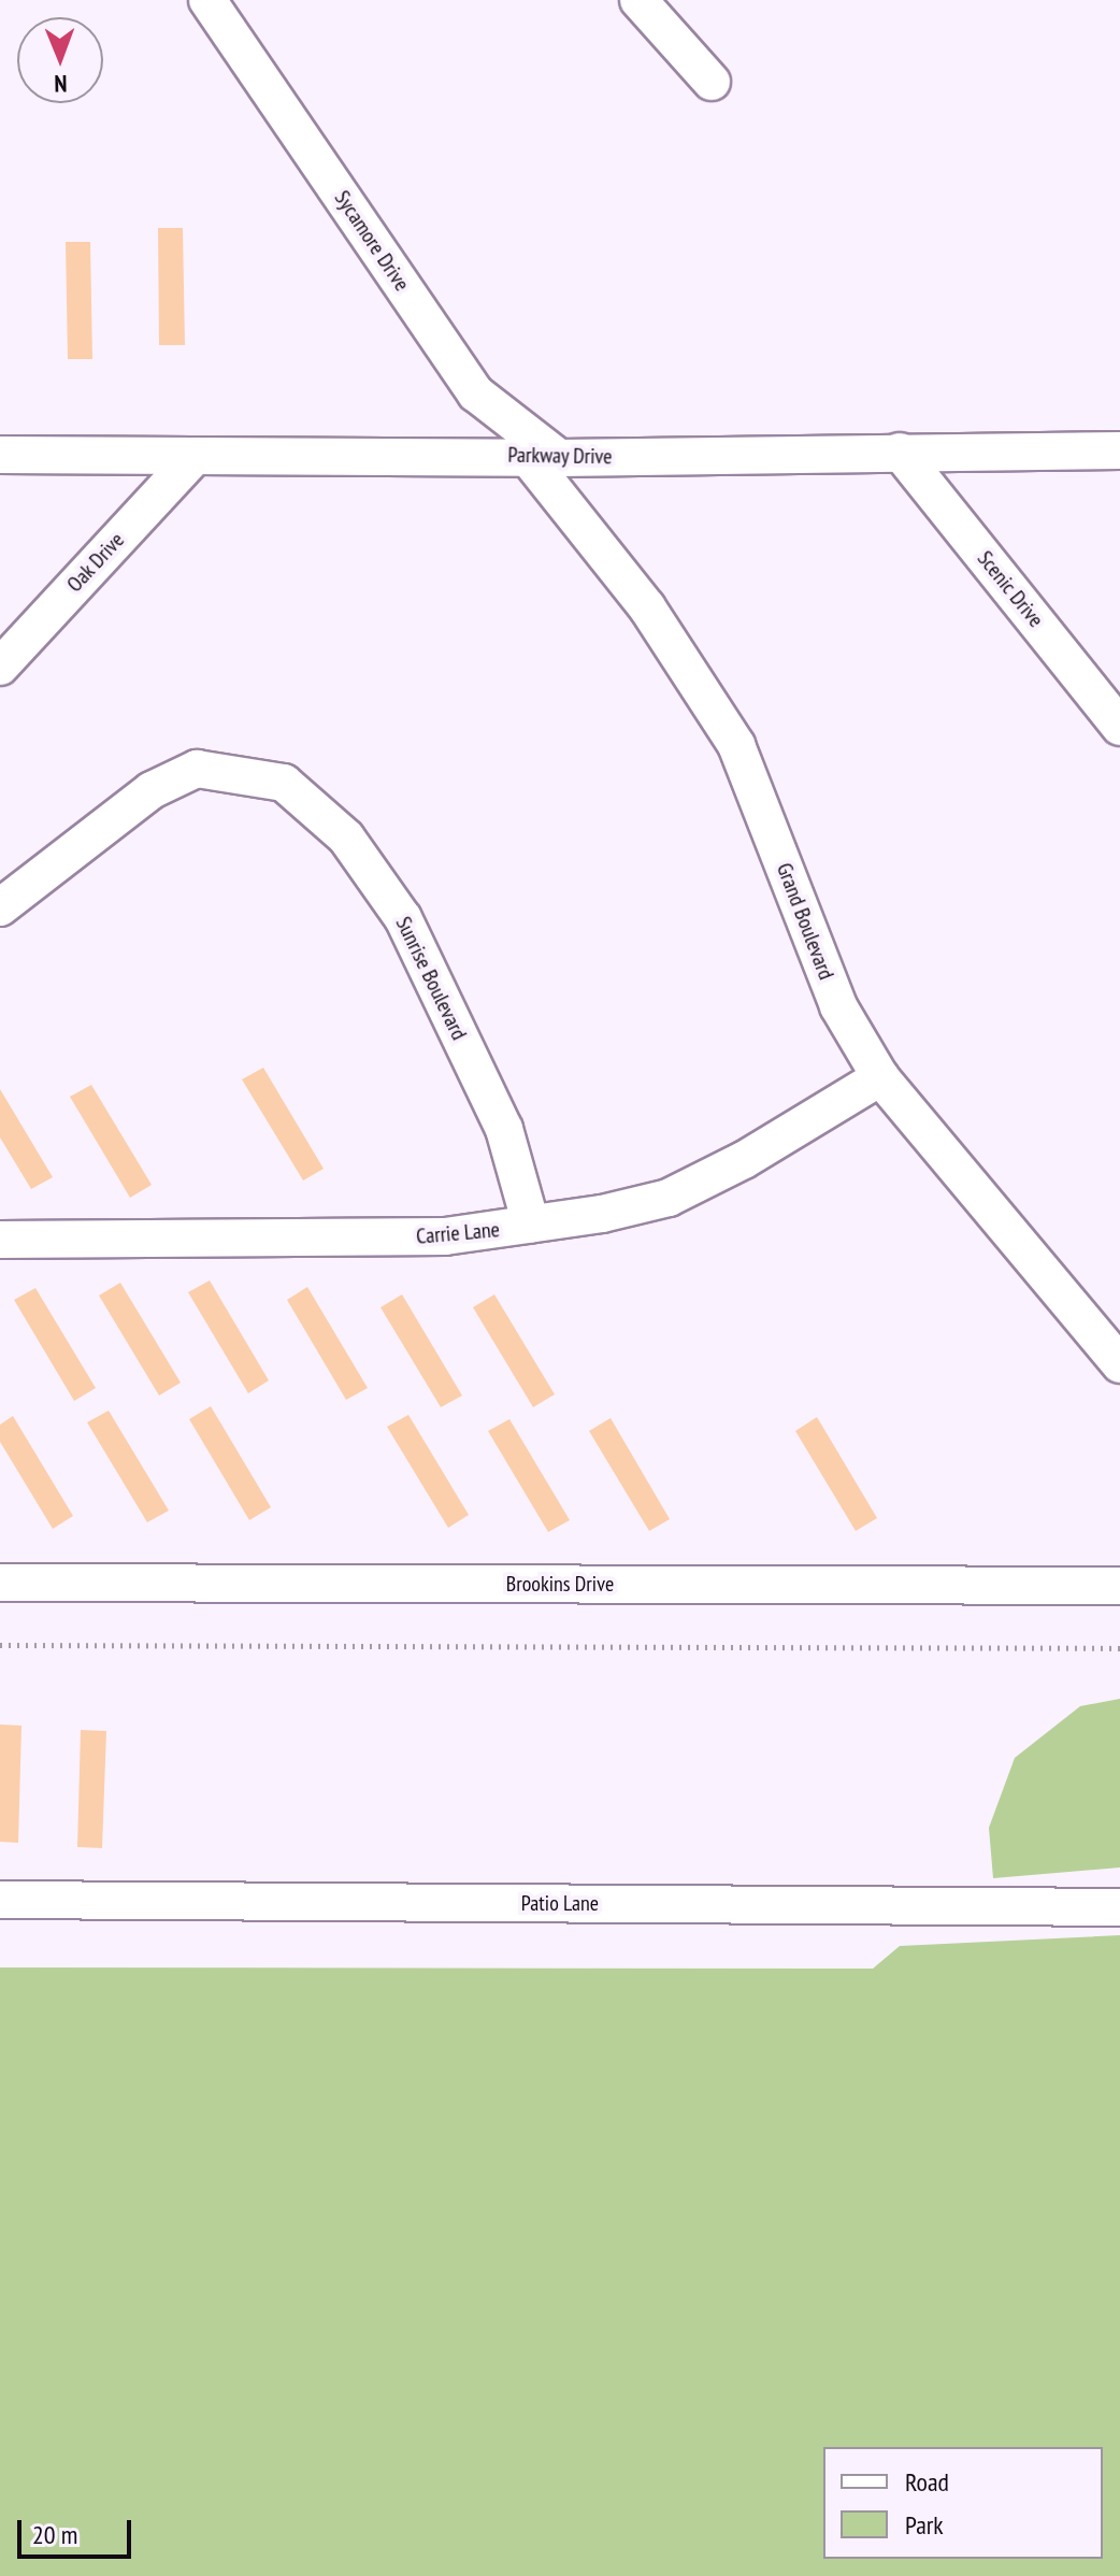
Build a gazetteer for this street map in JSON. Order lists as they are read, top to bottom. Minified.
{"streets":{"street":["Sycamore Drive","Parkway Drive","Oak Drive","Scenic Drive","Grand Boulevard","Sunrise Boulevard","Carrie Lane","Brookins Drive","Patio Lane"]},"crossings":[["Sycamore Drive","Parkway Drive"],["Sycamore Drive","Grand Boulevard"],["Parkway Drive","Oak Drive"],["Parkway Drive","Scenic Drive"],["Parkway Drive","Grand Boulevard"],["Grand Boulevard","Carrie Lane"],["Sunrise Boulevard","Carrie Lane"]],"legend":["Road","Park"],"scale_bar":"20 m","north":"bottom"}
